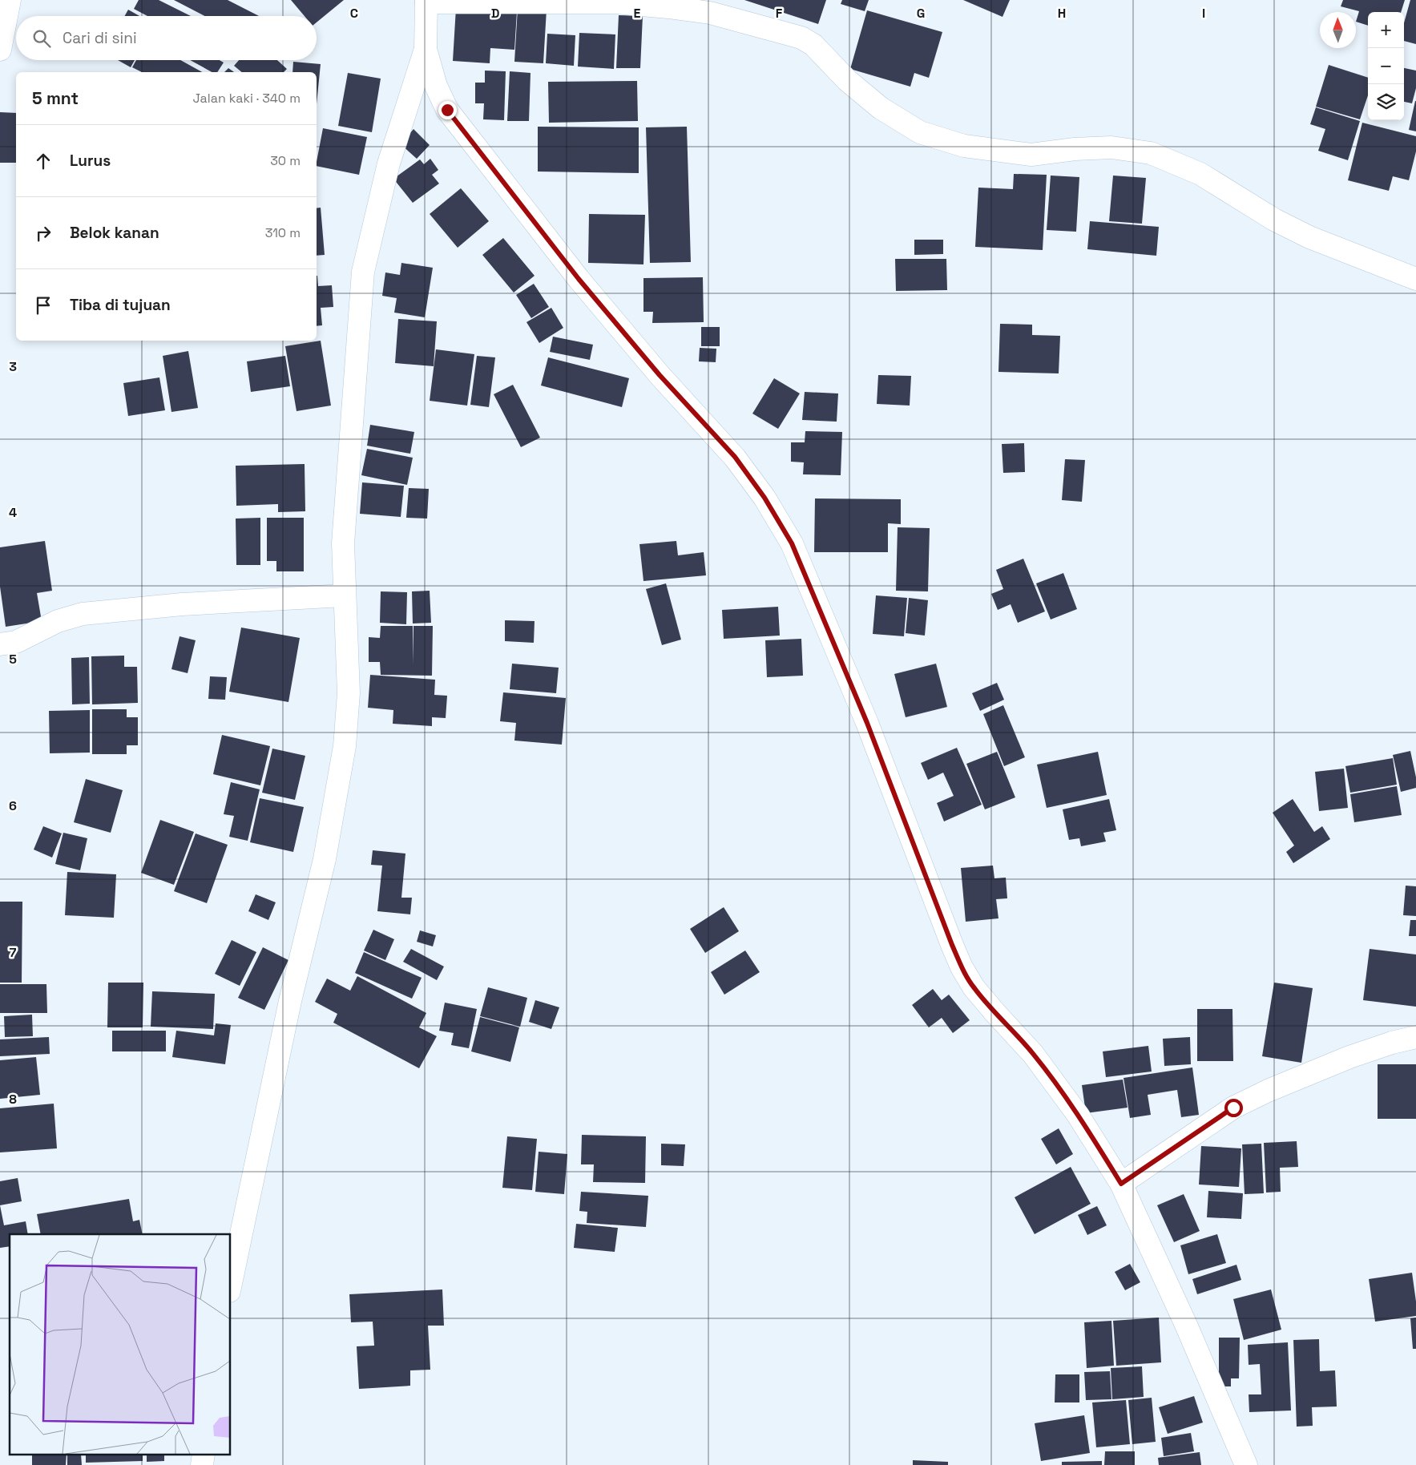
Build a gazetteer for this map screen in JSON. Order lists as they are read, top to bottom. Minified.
{"north":"top","page":{"map_buttons":["+","−"],"search":"Cari di sini","heading":["5 mnt","Jalan kaki · 340 m"],"list":[["Lurus","30 m"],["Belok kanan","310 m"],"Tiba di tujuan"]},"grid":{"columns":["C","D","E","F","G","H","I"],"rows":["3","4","5","6","7","8"]}}
